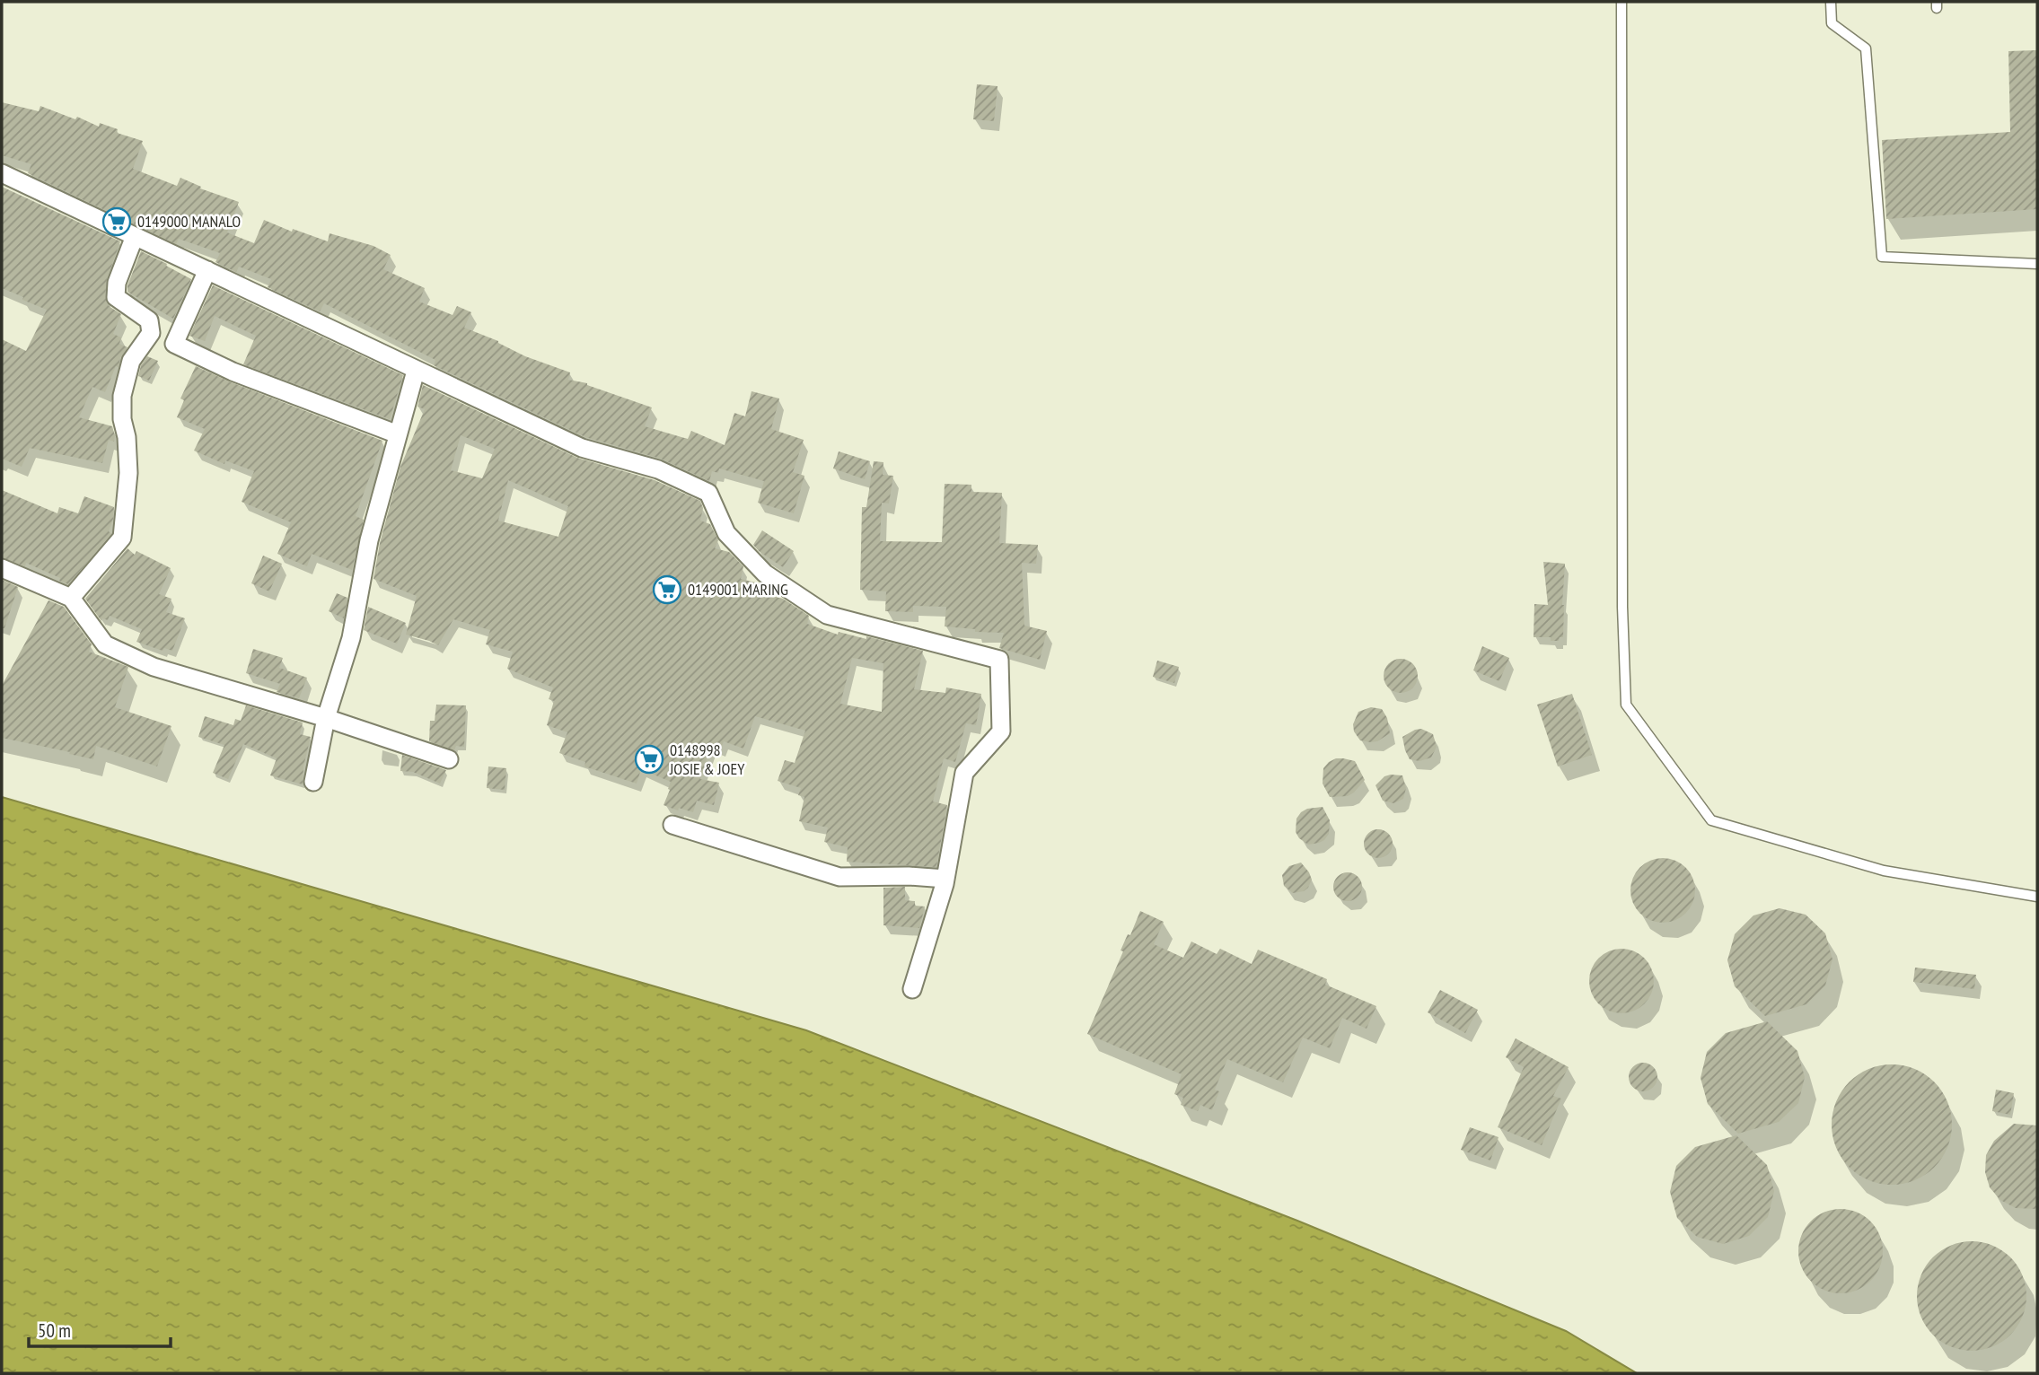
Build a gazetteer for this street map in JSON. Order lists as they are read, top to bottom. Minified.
{"places":{"supermarket":["0149000 MANALO","0149001 MARING","0148998 JOSIE & JOEY"]},"scale_bar":"50 m"}
